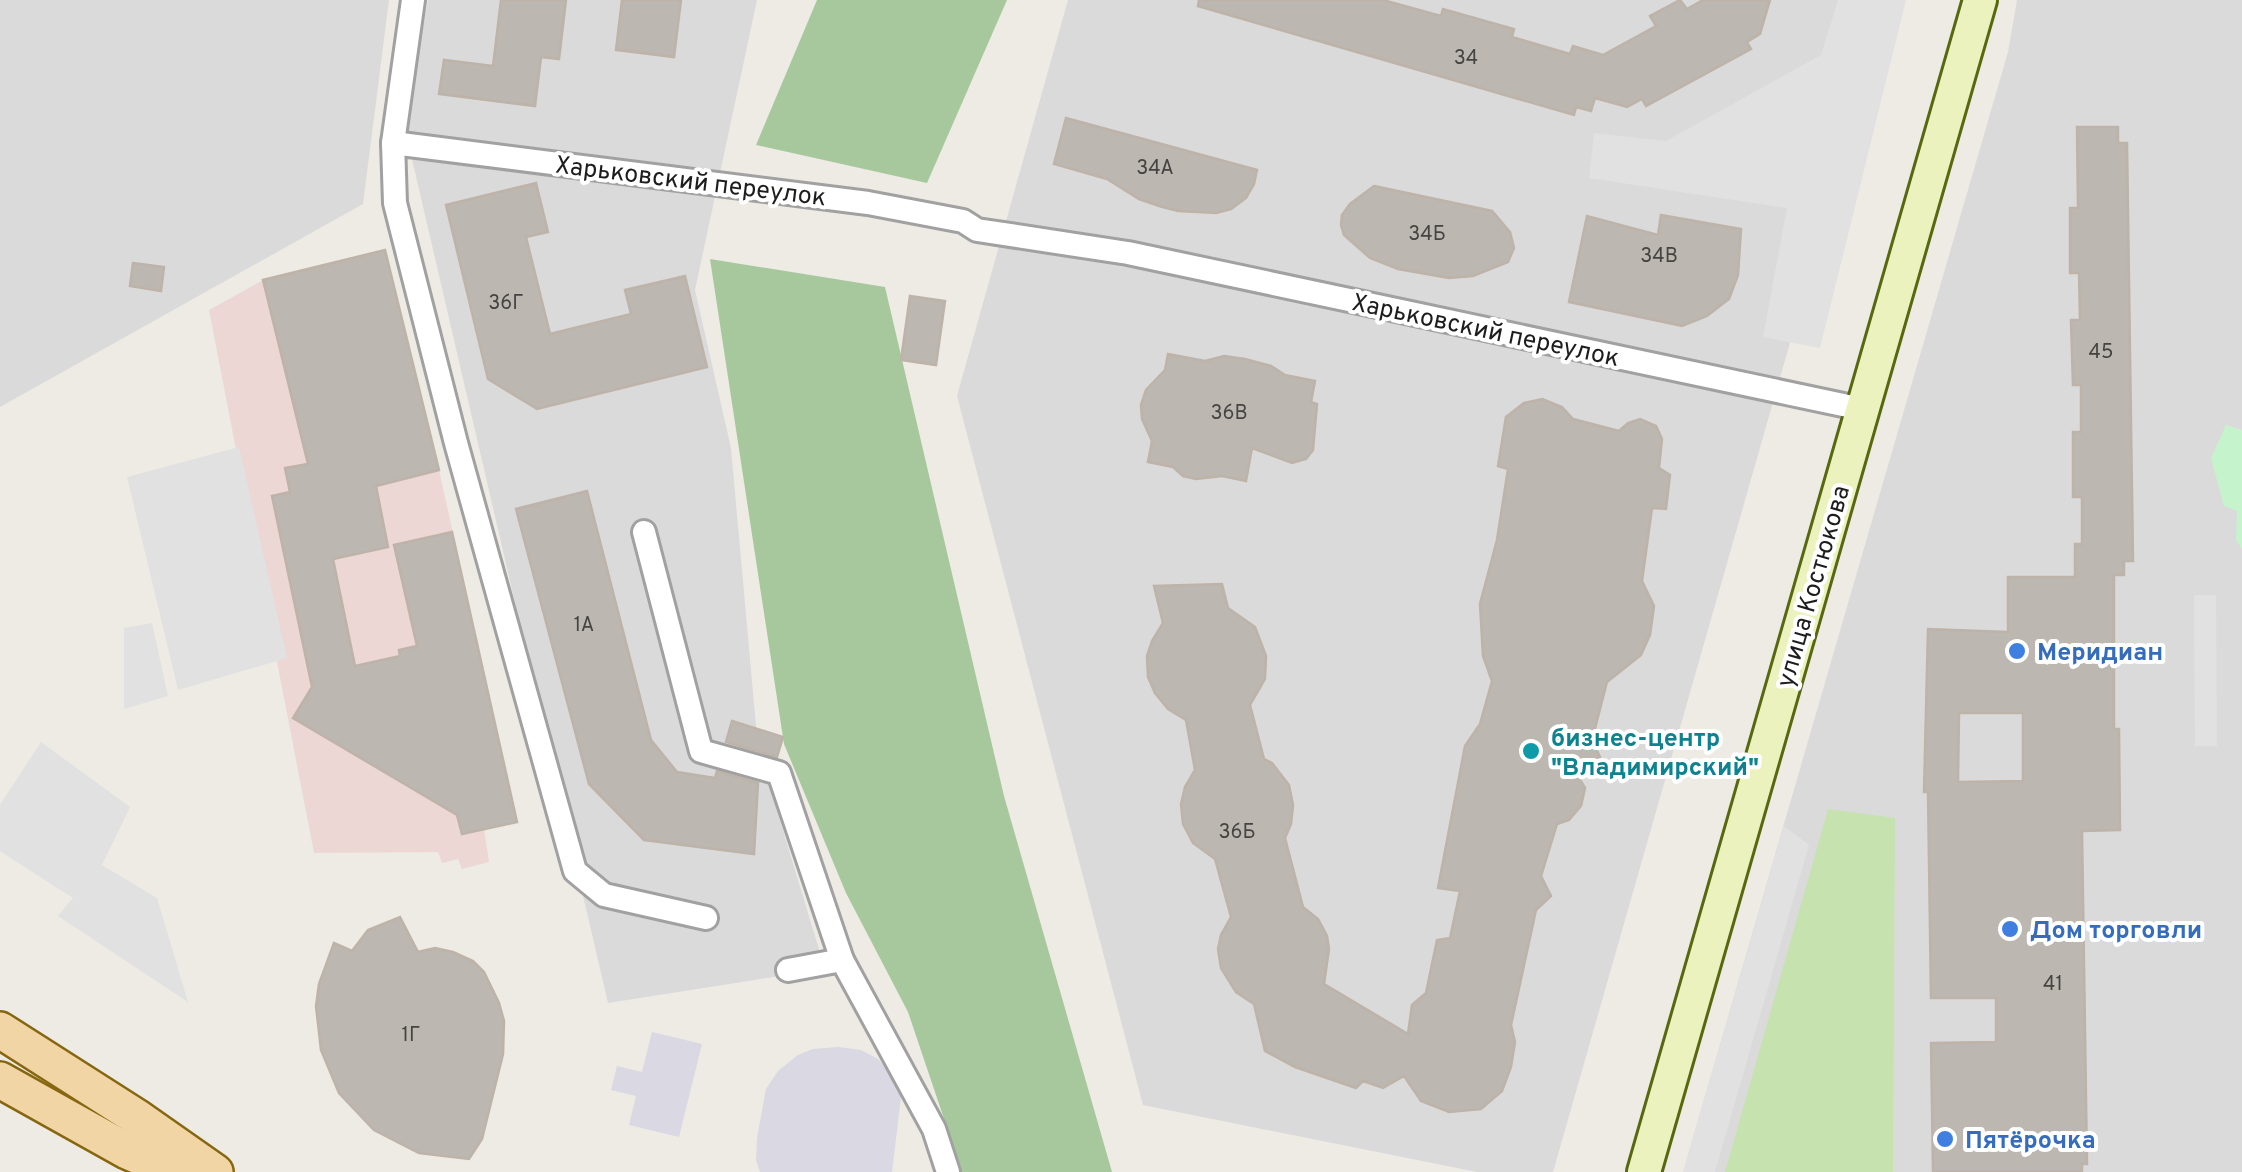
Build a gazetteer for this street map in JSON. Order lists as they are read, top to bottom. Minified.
{"streets":{"main road":["улица Костюкова"],"street":["Харьковский переулок"]},"crossings":[["Харьковский переулок","улица Костюкова"]],"places":["Меридиан","бизнес-центр \"Владимирский\"","Дом торговли","Пятёрочка"],"house_numbers":["34","34А","34Б","34В","36Г","45","36В","1А","36Б","41","1Г"]}
